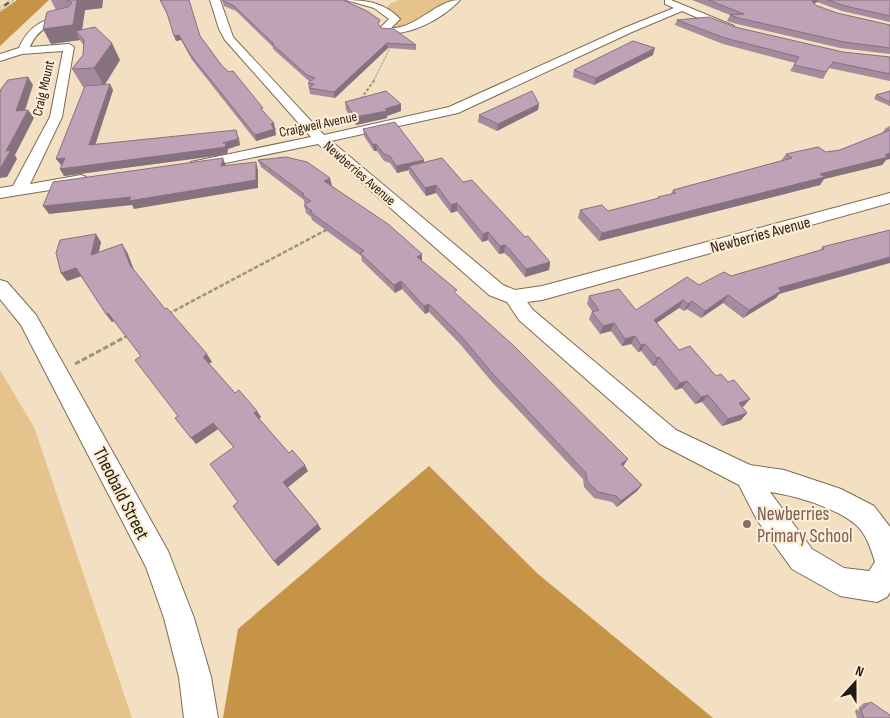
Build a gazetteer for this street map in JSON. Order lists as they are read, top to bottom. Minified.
{"streets":{"street":["Craig Mount","Craigweil Avenue","Newberries Avenue","Theobald Street"]},"crossings":[["Craigweil Avenue","Newberries Avenue"]],"places":["Newberries Primary School"],"north":"top"}
